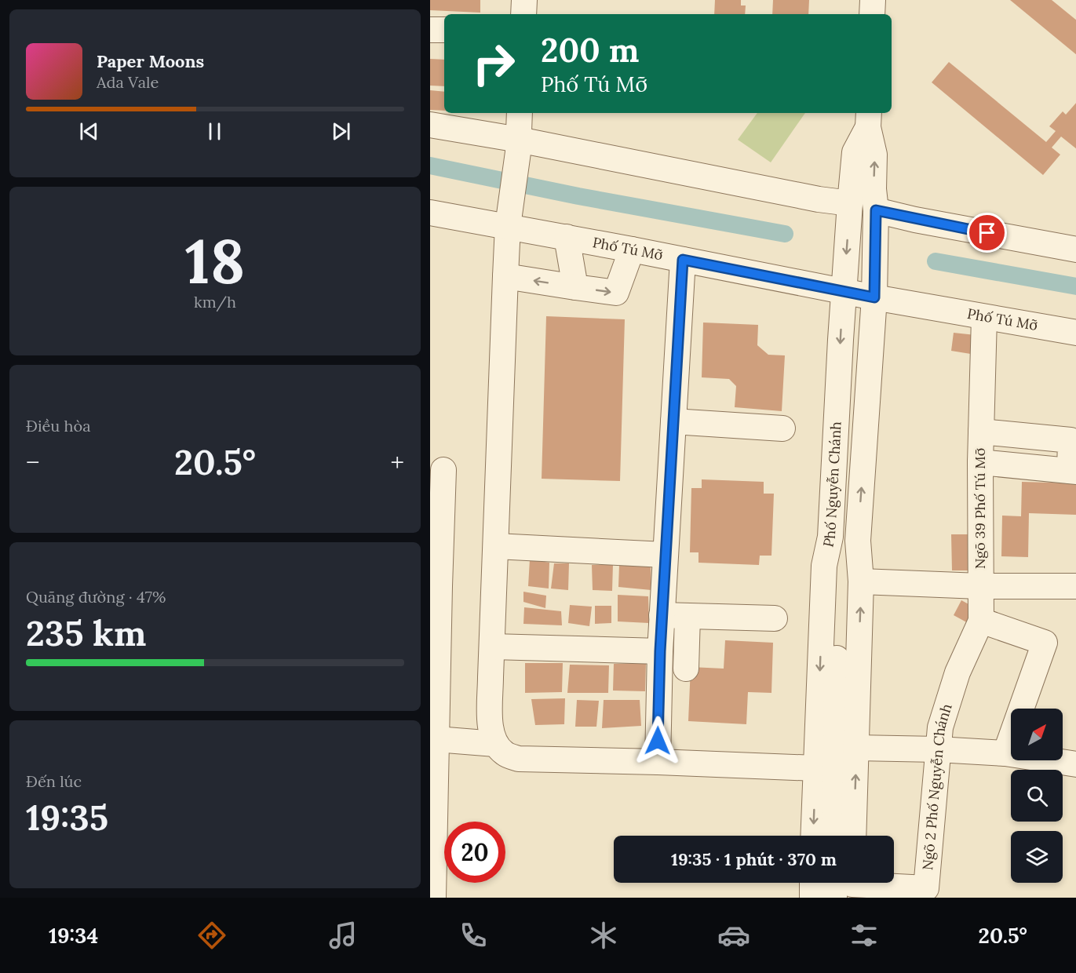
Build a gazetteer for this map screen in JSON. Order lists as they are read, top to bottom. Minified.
{"streets":{"street":["Phố Tú Mỡ","Phố Nguyễn Chánh","Ngõ 39 Phố Tú Mỡ","Ngõ 2 Phố Nguyễn Chánh"]},"crossings":[["Phố Tú Mỡ","Phố Nguyễn Chánh"],["Phố Tú Mỡ","Ngõ 39 Phố Tú Mỡ"],["Ngõ 39 Phố Tú Mỡ","Ngõ 2 Phố Nguyễn Chánh"]],"north":"top right","page":{"turn":["200 m","Phố Tú Mỡ"],"song":["Paper Moons","Ada Vale"],"tile":[["18","km/h"],"Điều hòa",["Quãng đường · 47%","235 km"],["Đến lúc","19:35"]],"heat":["−","20.5°","+"],"limit":"20","trip":"19:35 · 1 phút · 370 m","tabs":["19:34","20.5°"]}}
